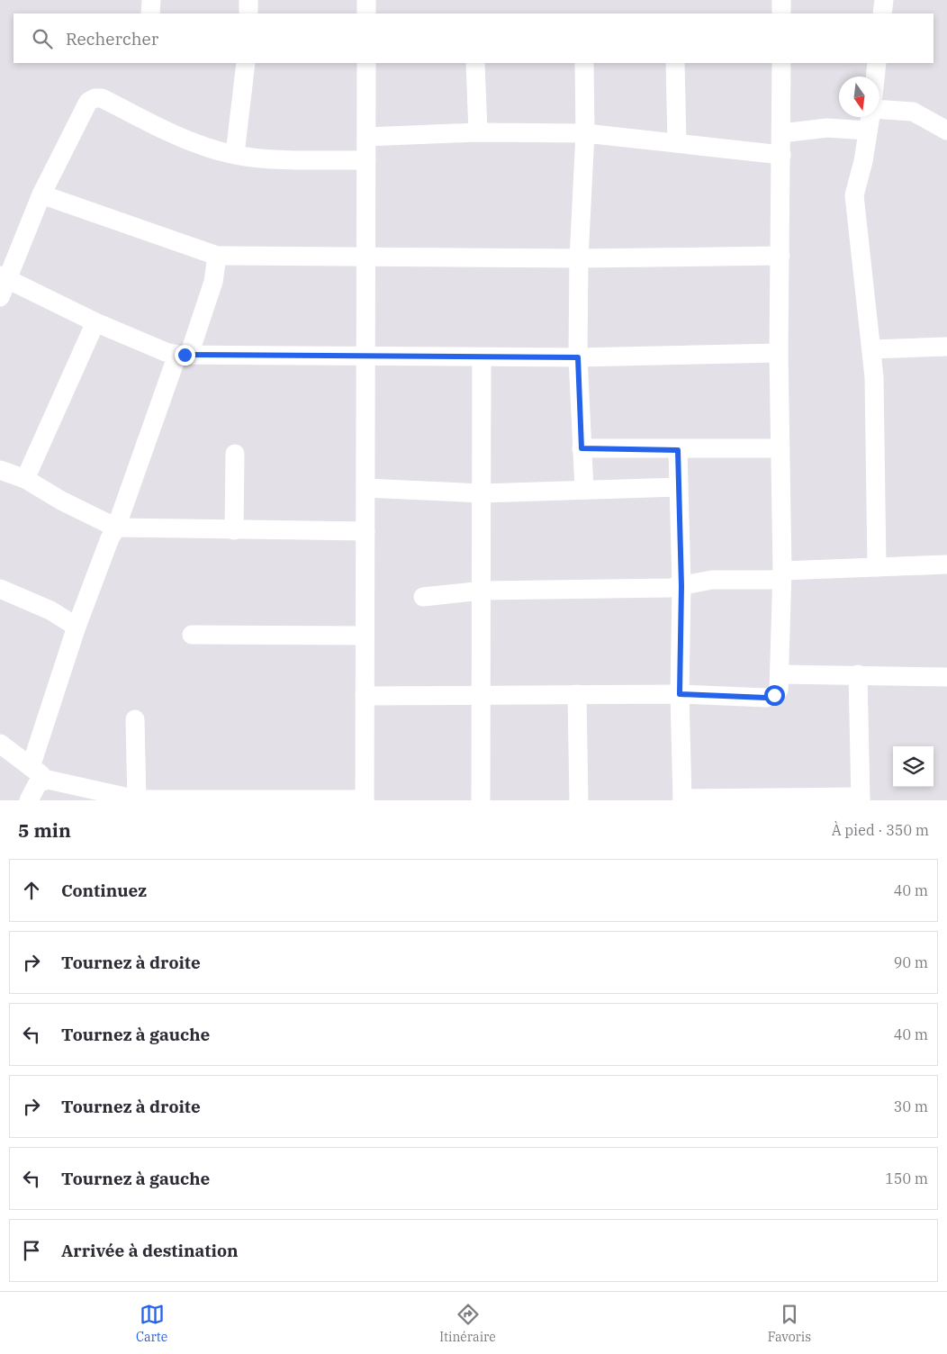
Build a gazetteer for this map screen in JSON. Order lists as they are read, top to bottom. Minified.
{"north":"bottom","page":{"search":"Rechercher","heading":["5 min","À pied · 350 m"],"list":[["Continuez","40 m"],["Tournez à droite","90 m"],["Tournez à gauche","40 m"],["Tournez à droite","30 m"],["Tournez à gauche","150 m"],"Arrivée à destination"],"nav":["Carte","Itinéraire","Favoris"]}}
